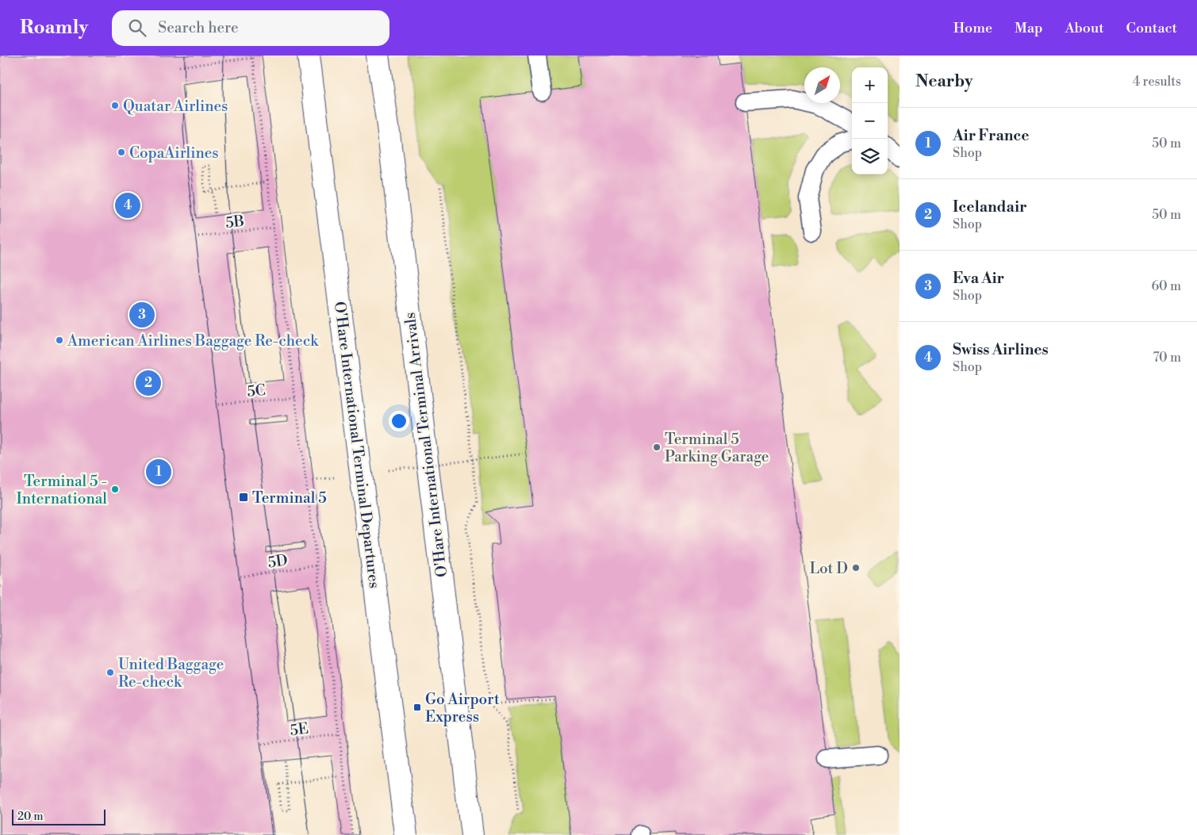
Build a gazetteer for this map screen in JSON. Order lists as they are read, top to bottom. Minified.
{"streets":{"street":["O'Hare International Terminal Departures","O'Hare International Terminal Arrivals"],"path":["5B","5C","5D","5E"]},"places":{"other":["Quatar Airlines","CopaAirlines","American Airlines Baggage Re-check","Terminal 5 Parking Garage","Terminal 5 - International","Lot D","United Baggage Re-check"],"transit":["Terminal 5","Go Airport Express"]},"scale_bar":"20 m","north":"top right","page":{"header":"Roamly","search":"Search here","nav":["Home","Map","About","Contact"],"heading":["Nearby","4 results"],"map_buttons":["+","−"],"list":[{"mark":"1","name":"Air France","note":"Shop","value":"50 m"},{"mark":"2","name":"Icelandair","note":"Shop","value":"50 m"},{"mark":"3","name":"Eva Air","note":"Shop","value":"60 m"},{"mark":"4","name":"Swiss Airlines","note":"Shop","value":"70 m"}],"pins":["4","3","2","1"],"scale":"20 m"}}
